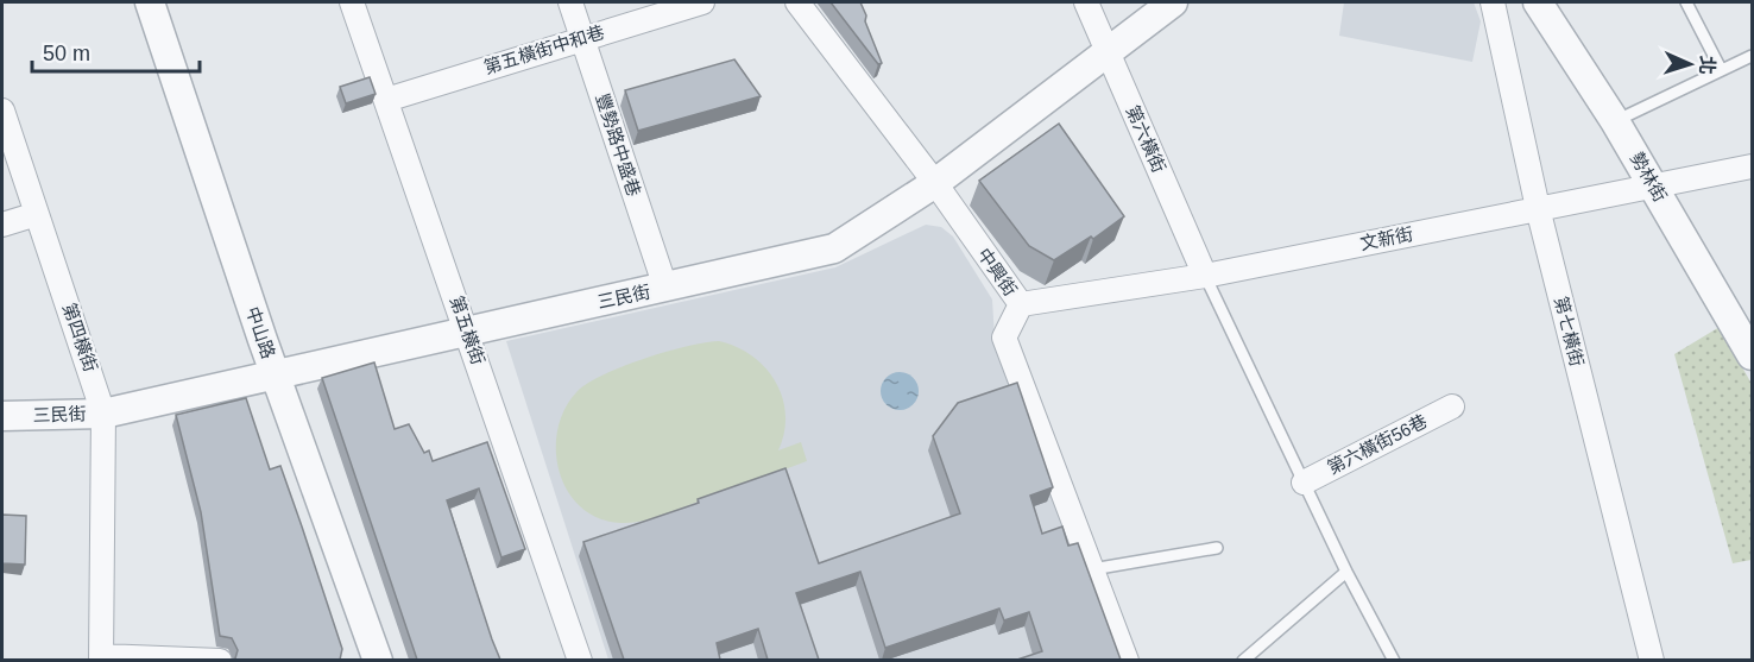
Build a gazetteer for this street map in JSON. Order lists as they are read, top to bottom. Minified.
{"streets":{"street":["第五橫街中和巷","第六橫街","豐勢路中盛巷","勢林街","文新街","中興街","三民街","第五橫街","第七橫街","中山路","第四橫街","第六橫街56巷"]},"crossings":[["第五橫街中和巷","豐勢路中盛巷"],["第五橫街中和巷","第五橫街"],["第六橫街","文新街"],["第六橫街","三民街"],["豐勢路中盛巷","三民街"],["勢林街","文新街"],["文新街","中興街"],["文新街","第七橫街"],["中興街","三民街"],["三民街","第五橫街"],["三民街","中山路"],["三民街","第四橫街"]],"scale_bar":"50 m","north":"right"}
